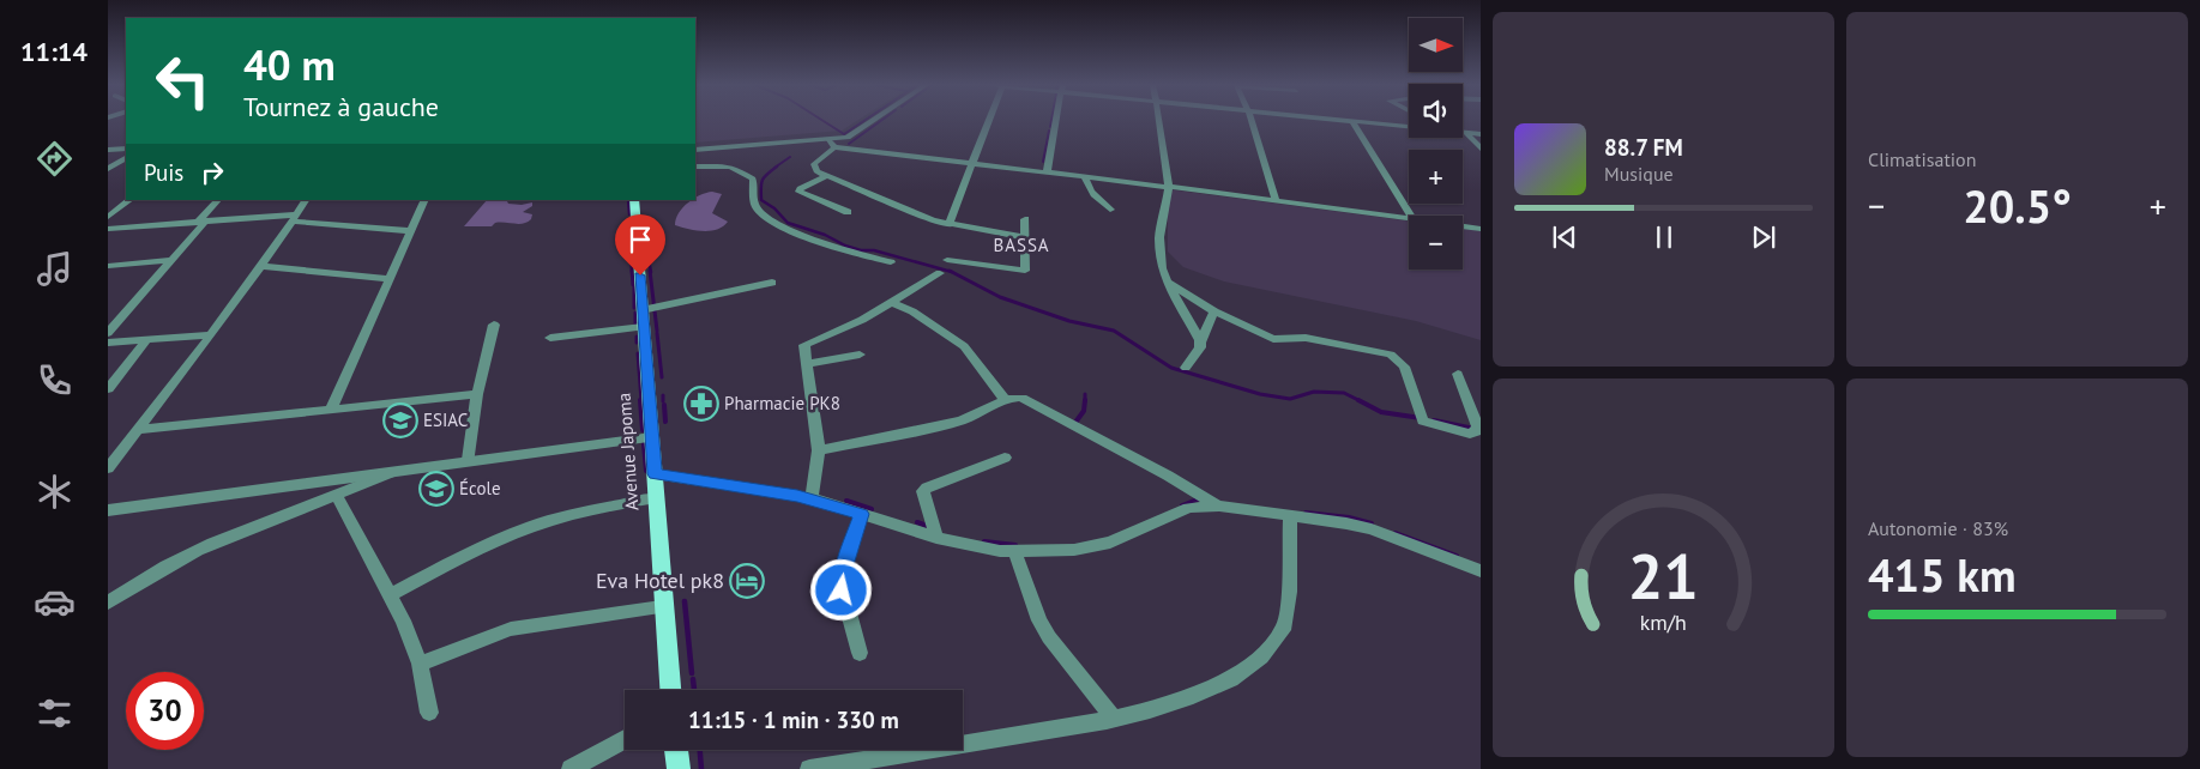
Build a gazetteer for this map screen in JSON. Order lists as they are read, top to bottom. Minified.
{"streets":{"main road":["Avenue Japoma"]},"districts":["BASSA"],"places":{"pharmacy":["Pharmacie PK8"],"school or university":["ESIAC","École"],"hotel":["Eva Hotel pk8"]},"north":"right","page":{"tabs":"11:14","tile":["Climatisation",["Autonomie · 83%","415 km"]],"map_buttons":["+","−"],"turn":["40 m","Tournez à gauche"],"song":["88.7 FM","Musique"],"then":"Puis","heat":["−","20.5°","+"],"limit":"30","trip":"11:15 · 1 min · 330 m","gauge":["21","km/h"]}}
